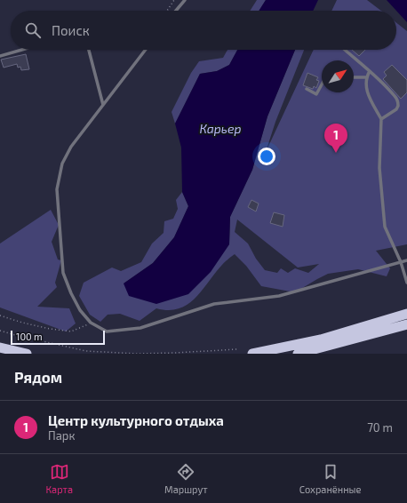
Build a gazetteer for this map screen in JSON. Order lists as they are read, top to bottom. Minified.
{"water":["Карьер"],"scale_bar":"100 m","north":"top right","page":{"search":"Поиск","pins":"1","scale":"100 m","heading":"Рядом","list":[{"mark":"1","name":"Центр культурного отдыха","note":"Парк","value":"70 m"}],"nav":["Карта","Маршрут","Сохранённые"]}}
